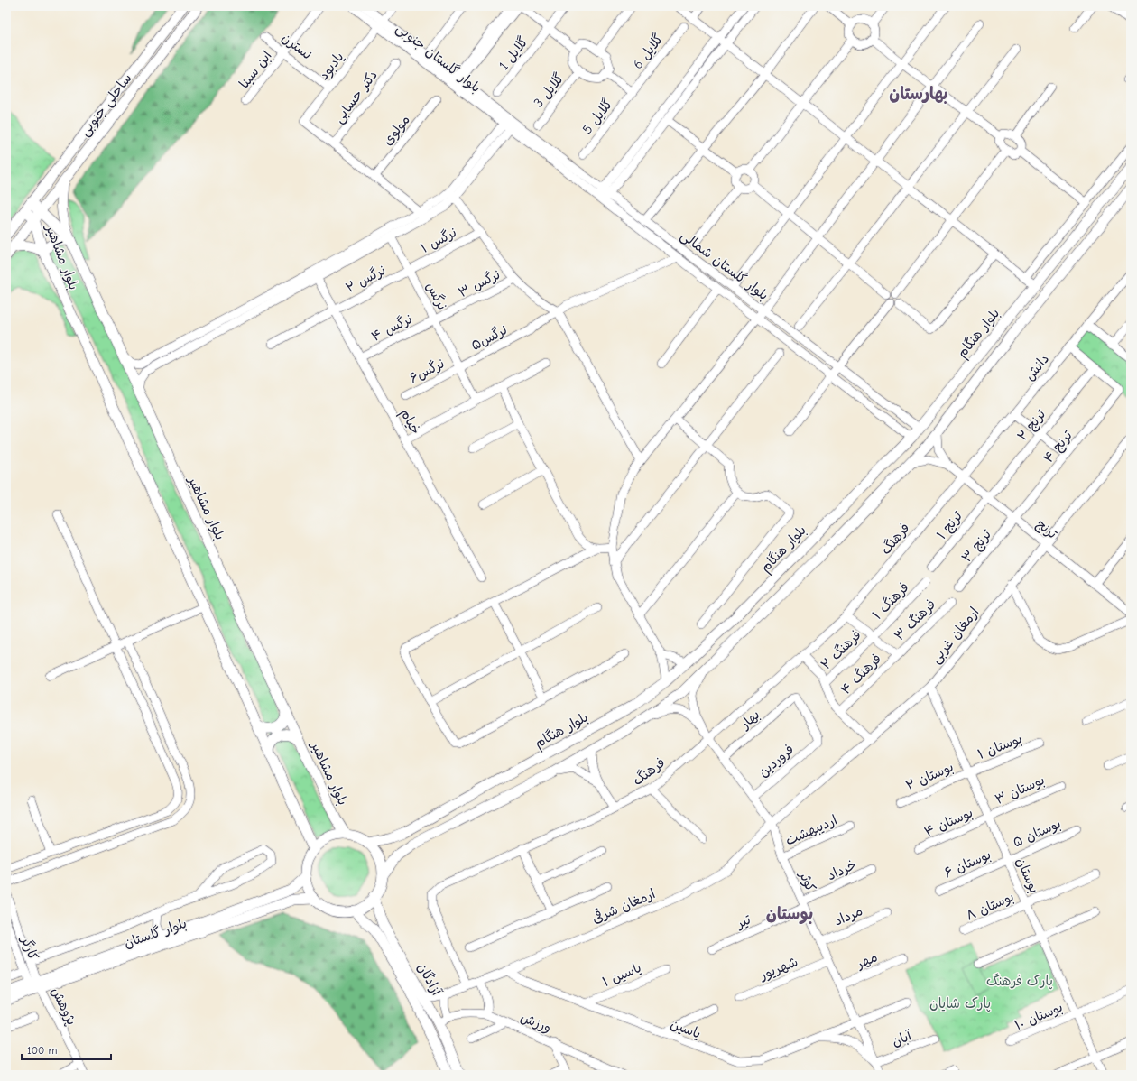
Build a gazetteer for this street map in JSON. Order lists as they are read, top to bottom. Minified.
{"streets":{"main road":["ساحلی جنوبی","بلوار مشاهیر","بلوار هنگام","بلوار گلستان","آزادگان"],"street":["نسترن","گلایل 6","گلایل 1","بلوار گلستان جنوبی","یادبود","ابن سینا","گلایل 3","دکتر حسابی","گلایل 5","مولوی","نرگس ۱","بلوار گلستان شمالی","نرگس ۲","نرگس ۳","نرگس","نرگس ۴","نرگس۵","دانش","نرگس۶","خیام","ترنج ۲","ترنج ۴","ترنج ۱","ترنج","فرهنگ","ترنج ۳","فرهنگ ۱","فرهنگ ۳","ارمغان غربی","فرهنگ ۲","فرهنگ ۴","بهار","بوستان ۱","فروردین","بوستان ۲","بوستان ۳","بوستان ۴","اردیبهشت","بوستان ۵","بوستان ۶","خرداد","بوستان","کوثر","ارمغان شرقی","بوستان ۸","مرداد","تیر","کارگر","مهر","شهریور","یاسین ۱","پژوهش","بوستان ۱۰","ورزش","یاسین","آبان"]},"crossings":[["نسترن","یادبود"],["نسترن","ابن سینا"],["گلایل 6","گلایل 5"],["بلوار گلستان جنوبی","یادبود"],["بلوار گلستان جنوبی","بلوار گلستان شمالی"],["یادبود","دکتر حسابی"],["ساحلی جنوبی","بلوار مشاهیر"],["نرگس ۱","نرگس ۲"],["نرگس ۱","نرگس"],["بلوار مشاهیر","بلوار هنگام"],["بلوار مشاهیر","بلوار گلستان"],["بلوار مشاهیر","آزادگان"],["بلوار گلستان شمالی","بلوار هنگام"],["بلوار گلستان شمالی","نرگس۵"],["نرگس ۲","نرگس"],["نرگس ۲","خیام"],["نرگس ۳","نرگس"],["نرگس ۳","نرگس ۴"],["نرگس","نرگس ۴"],["نرگس","نرگس۵"],["نرگس","نرگس۶"],["نرگس ۴","خیام"],["بلوار هنگام","کوثر"],["بلوار هنگام","بلوار گلستان"],["بلوار هنگام","آزادگان"],["نرگس۵","نرگس۶"],["دانش","ترنج"],["دانش","فرهنگ"],["ترنج ۲","ترنج ۴"],["ترنج ۲","ترنج ۱"],["ترنج ۲","ترنج"],["ترنج ۴","ترنج"],["ترنج ۴","ترنج ۳"],["ترنج ۱","ترنج"],["ترنج","فرهنگ"],["ترنج","ترنج ۳"],["ترنج","ارمغان غربی"],["فرهنگ","کوثر"],["فرهنگ","ارمغان شرقی"],["فرهنگ ۱","فرهنگ ۲"],["فرهنگ ۳","فرهنگ ۴"],["ارمغان غربی","بوستان"],["ارمغان غربی","کوثر"],["ارمغان غربی","ارمغان شرقی"],["بهار","فروردین"],["بهار","کوثر"],["بوستان ۱","بوستان ۲"],["بوستان ۱","بوستان"],["فروردین","کوثر"],["بوستان ۲","بوستان"],["بوستان ۳","بوستان ۴"],["بوستان ۳","بوستان"],["بوستان ۴","بوستان"],["اردیبهشت","کوثر"],["بوستان ۵","بوستان ۶"],["بوستان ۵","بوستان"],["بوستان ۶","بوستان"],["خرداد","کوثر"],["خرداد","تیر"],["بوستان","بوستان ۸"],["بوستان","بوستان ۱۰"],["کوثر","ارمغان شرقی"],["کوثر","مرداد"],["کوثر","تیر"],["کوثر","مهر"],["کوثر","شهریور"],["کوثر","یاسین"],["کوثر","آبان"],["ارمغان شرقی","آزادگان"],["ارمغان شرقی","یاسین"],["بلوار گلستان","کارگر"],["بلوار گلستان","آزادگان"],["بلوار گلستان","پژوهش"],["کارگر","پژوهش"],["یاسین ۱","یاسین"]],"districts":["بهارستان","بوستان"],"parks":["پارک فرهنگ","پارک شایان"],"scale_bar":"100 m"}
